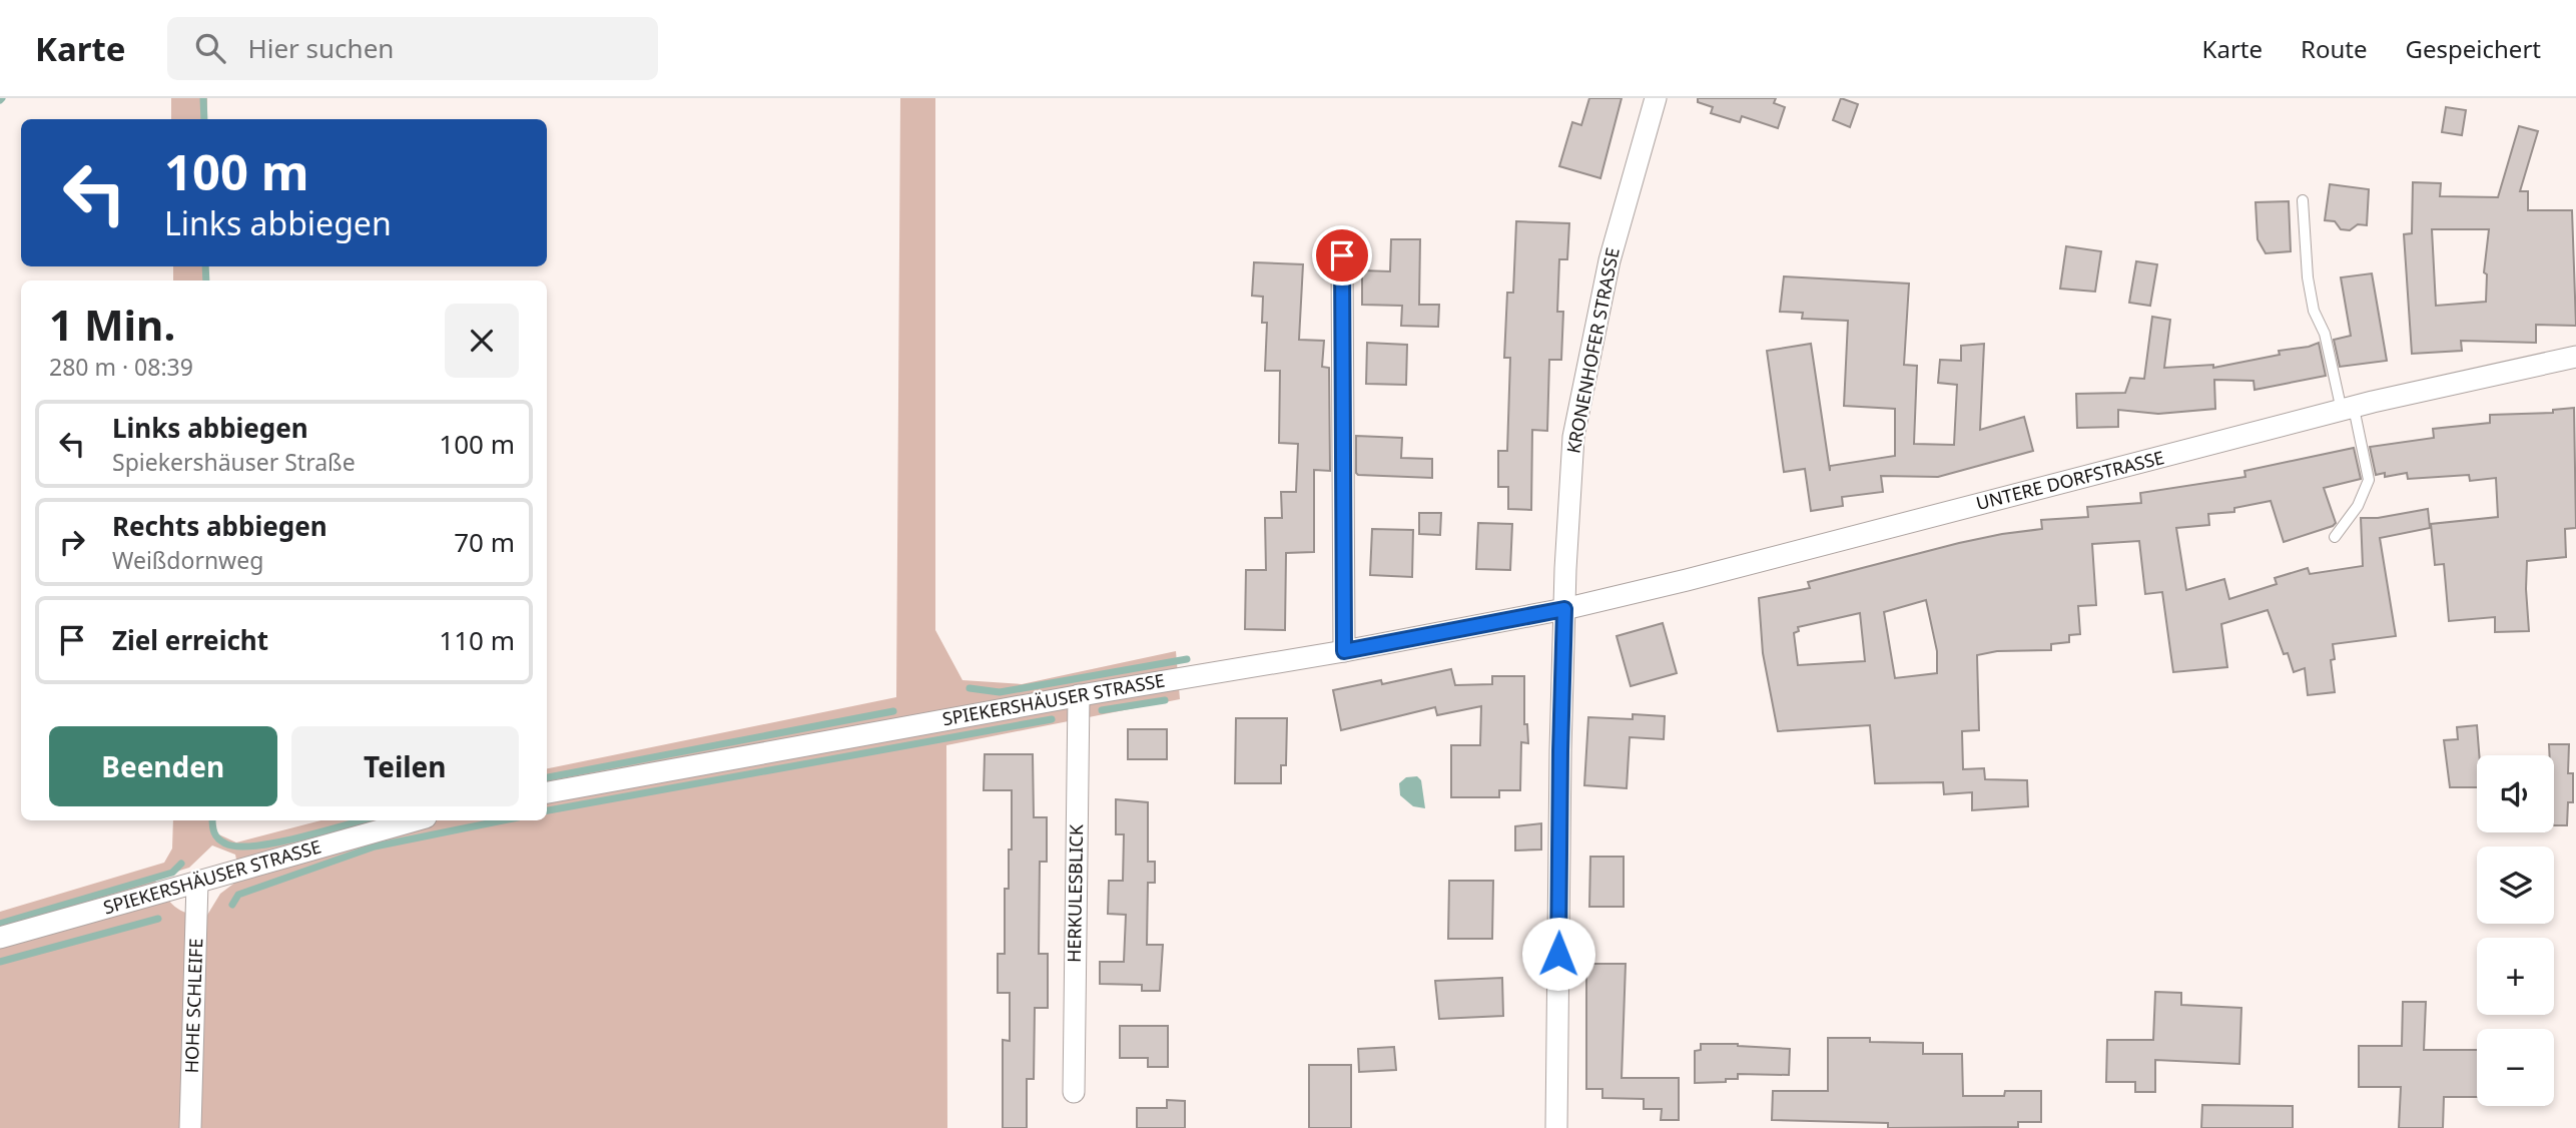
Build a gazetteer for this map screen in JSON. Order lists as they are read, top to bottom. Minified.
{"streets":{"street":["KRONENHOFER STRASSE","UNTERE DORFSTRASSE","SPIEKERSHÄUSER STRASSE","HERKULESBLICK","HOHE SCHLEIFE"]},"crossings":[["KRONENHOFER STRASSE","UNTERE DORFSTRASSE"],["KRONENHOFER STRASSE","SPIEKERSHÄUSER STRASSE"],["UNTERE DORFSTRASSE","SPIEKERSHÄUSER STRASSE"],["SPIEKERSHÄUSER STRASSE","HERKULESBLICK"],["SPIEKERSHÄUSER STRASSE","HOHE SCHLEIFE"]],"page":{"header":"Karte","search":"Hier suchen","nav":["Karte","Route","Gespeichert"],"turn":["100 m","Links abbiegen"],"heading":["1 Min.","280 m · 08:39"],"list":[{"name":"Links abbiegen","note":"Spiekershäuser Straße","value":"100 m"},{"name":"Rechts abbiegen","note":"Weißdornweg","value":"70 m"},{"name":"Ziel erreicht","value":"110 m"}],"buttons":["Beenden","Teilen"],"map_buttons":["+","−"]}}
